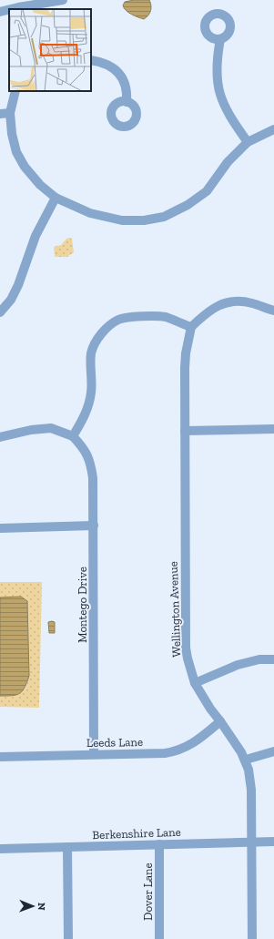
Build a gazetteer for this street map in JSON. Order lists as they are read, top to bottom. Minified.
{"streets":{"street":["Montego Drive","Wellington Avenue","Leeds Lane","Berkenshire Lane","Dover Lane"]},"crossings":[["Montego Drive","Leeds Lane"],["Wellington Avenue","Leeds Lane"],["Wellington Avenue","Berkenshire Lane"],["Berkenshire Lane","Dover Lane"]],"north":"right"}
